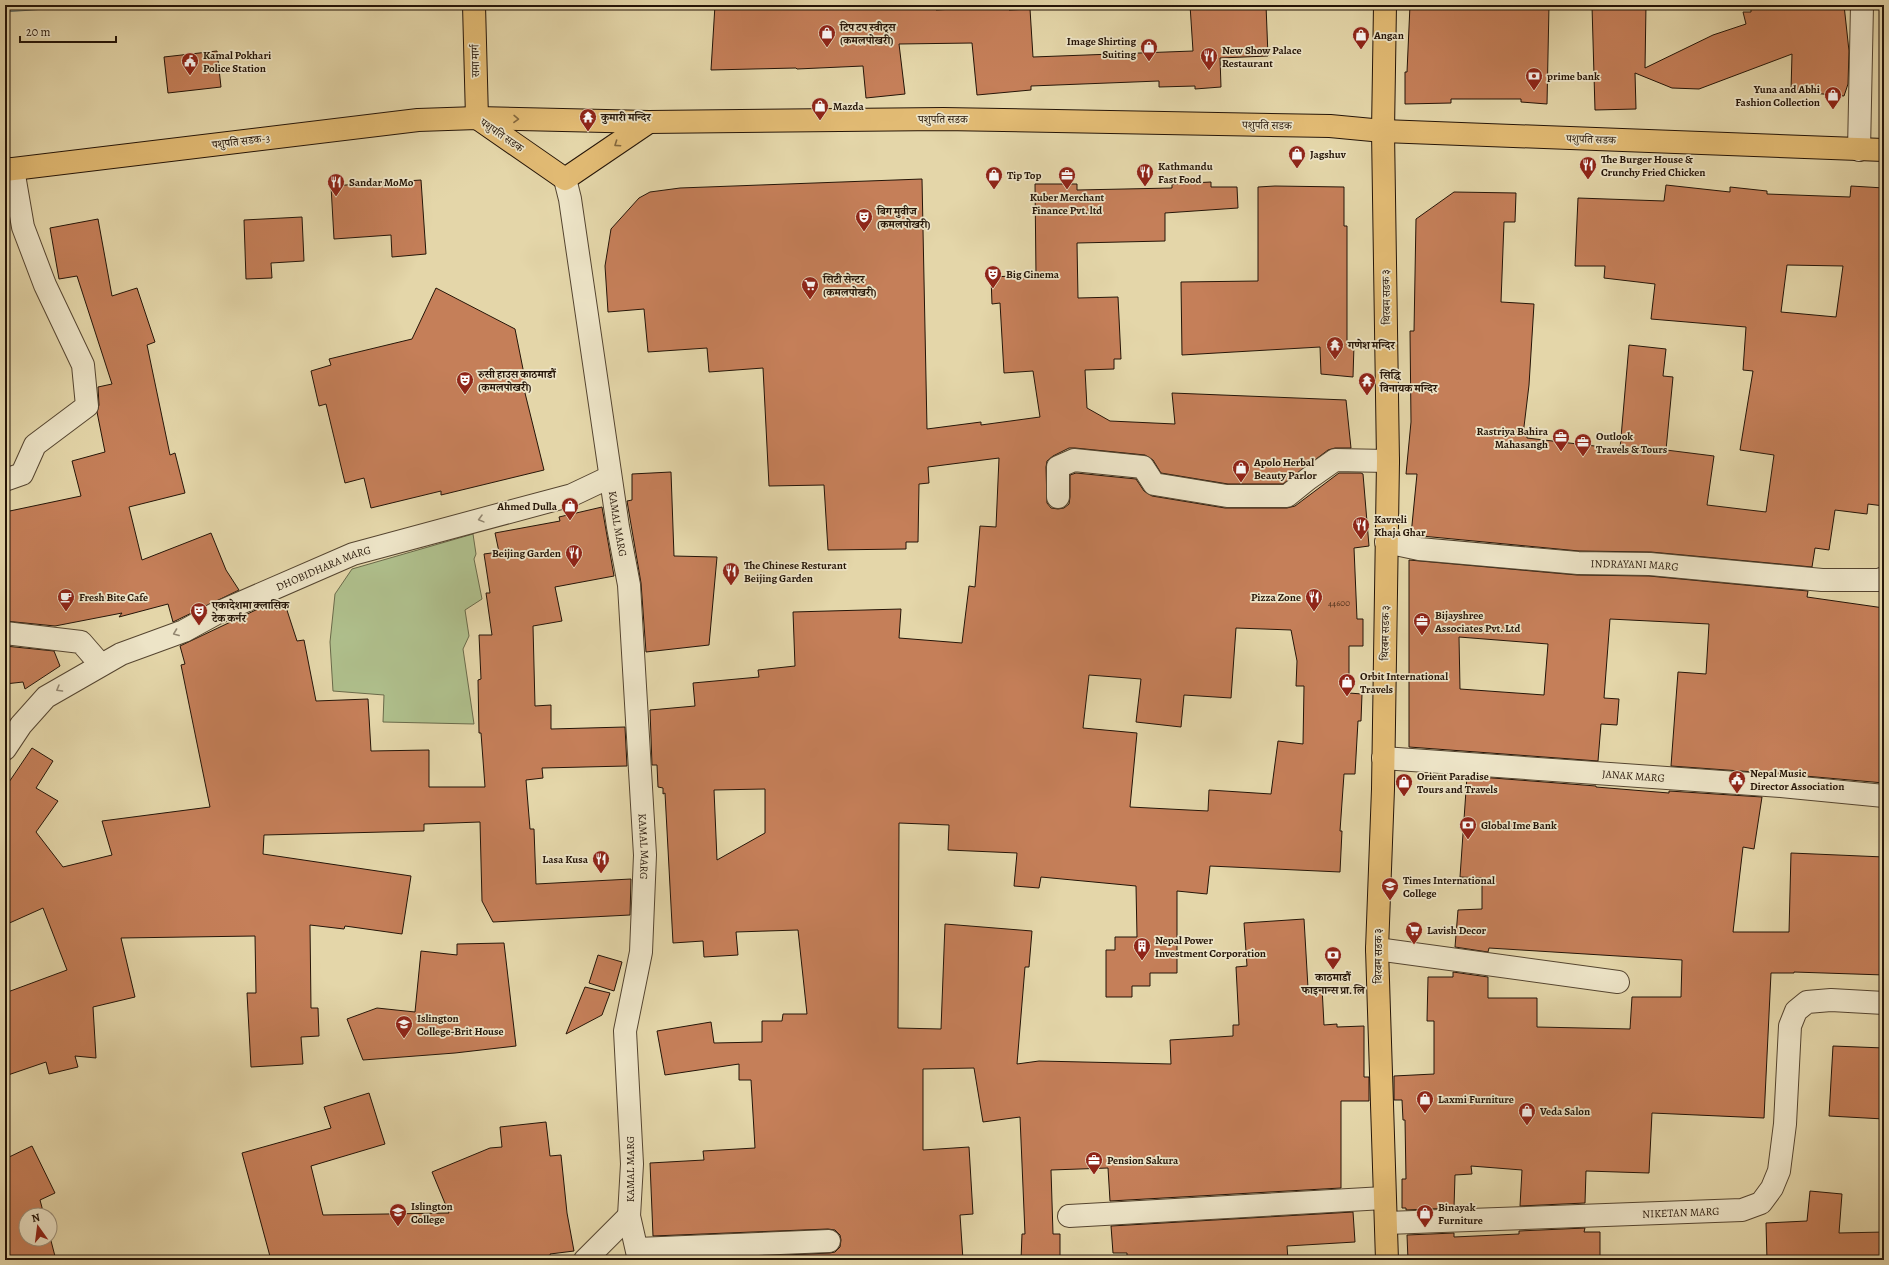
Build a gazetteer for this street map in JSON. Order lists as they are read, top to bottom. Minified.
{"streets":{"main road":["समा मार्ग","पशुपति सडक","पशुपति सडक-3","थिरबम सडक ३"],"street":["KAMAL MARG","INDRAYANI MARG","DHOBIDHARA MARG","JANAK MARG","NIKETAN MARG"]},"crossings":[["समा मार्ग","पशुपति सडक"],["समा मार्ग","पशुपति सडक-3"],["पशुपति सडक","पशुपति सडक-3"],["पशुपति सडक","थिरबम सडक ३"],["पशुपति सडक","KAMAL MARG"],["थिरबम सडक ३","INDRAYANI MARG"],["थिरबम सडक ३","JANAK MARG"],["थिरबम सडक ३","NIKETAN MARG"],["KAMAL MARG","DHOBIDHARA MARG"]],"one_way":["DHOBIDHARA MARG"],"places":{"shop":["टिप टप स्वीट्स (कमलपोखरी)","Angan","Image Shirting Suiting","Yuna and Abhi Fashion Collection","Mazda","Jagshuv","Tip Top","Apolo Herbal Beauty Parlor","Ahmed Dulla","Orbit International Travels","Orient Paradise Tours and Travels","Laxmi Furniture","Veda Salon","Binayak Furniture"],"restaurant":["New Show Palace Restaurant","The Burger House & Crunchy Fried Chicken","Kathmandu Fast Food","Sandar MoMo","Kavreli Khaja Ghar","Beijing Garden","The Chinese Resturant Beijing Garden","Pizza Zone","Lasa Kusa"],"public building":["Kamal Pokhari Police Station","Nepal Music Director Association"],"bank":["prime bank","Global Ime Bank","काठमाडौं फाइनान्स प्रा. लि"],"temple":["कुमारी मन्दिर","गणेश मन्दिर","सिद्धि विनायक मन्दिर"],"office":["Kuber Merchant Finance Pvt. ltd","Rastriya Bahira Mahasangh","Outlook Travels & Tours","Bijayshree Associates Pvt. Ltd","Pension Sakura"],"theatre":["बिग मुवीज (कमलपोखरी)","Big Cinema","रुसी हाउस काठमाडौं (कमलपोखरी)","एकादेशमा क्लासिक टेक कर्नर"],"supermarket":["सिटी सेन्टर (कमलपोखरी)","Lavish Decor"],"cafe":["Fresh Bite Cafe"],"school or university":["Times International College","Islington College-Brit House","Islington College"],"building":["Nepal Power Investment Corporation"]},"house_numbers":["44600"],"scale_bar":"20 m","north":"top"}
